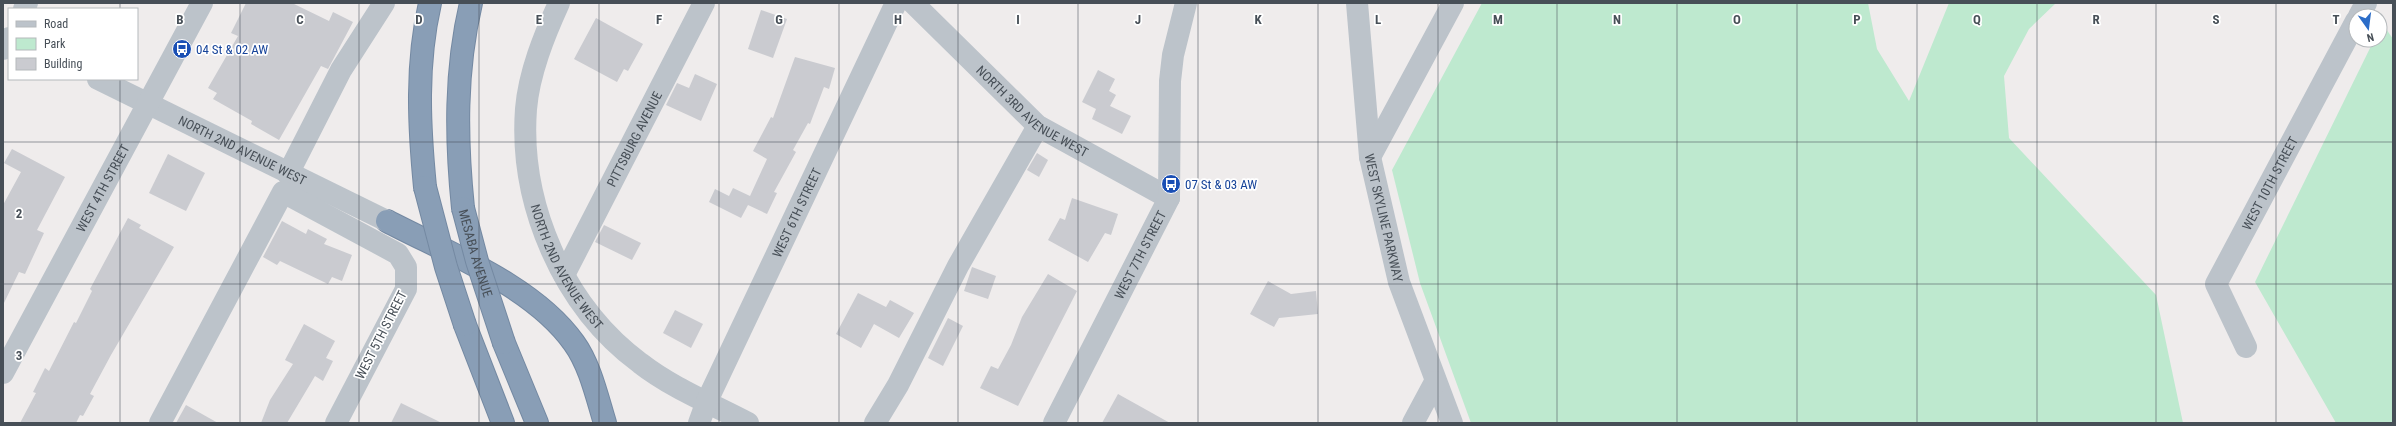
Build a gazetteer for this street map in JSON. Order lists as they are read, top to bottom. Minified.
{"streets":{"highway":["MESABA AVENUE"],"street":["NORTH 3RD AVENUE WEST","PITTSBURG AVENUE","NORTH 2ND AVENUE WEST","WEST 10TH STREET","WEST 4TH STREET","WEST 6TH STREET","WEST SKYLINE PARKWAY","WEST 7TH STREET","WEST 5TH STREET"]},"crossings":[["NORTH 3RD AVENUE WEST","WEST 7TH STREET"],["PITTSBURG AVENUE","NORTH 2ND AVENUE WEST"],["NORTH 2ND AVENUE WEST","WEST 4TH STREET"],["NORTH 2ND AVENUE WEST","WEST 6TH STREET"],["NORTH 2ND AVENUE WEST","WEST 5TH STREET"]],"places":{"bus stop":["04 St & 02 AW","07 St & 03 AW"]},"legend":["Road","Park","Building"],"north":"bottom","grid":{"columns":["B","C","D","E","F","G","H","I","J","K","L","M","N","O","P","Q","R","S","T"],"rows":["2","3"]}}
